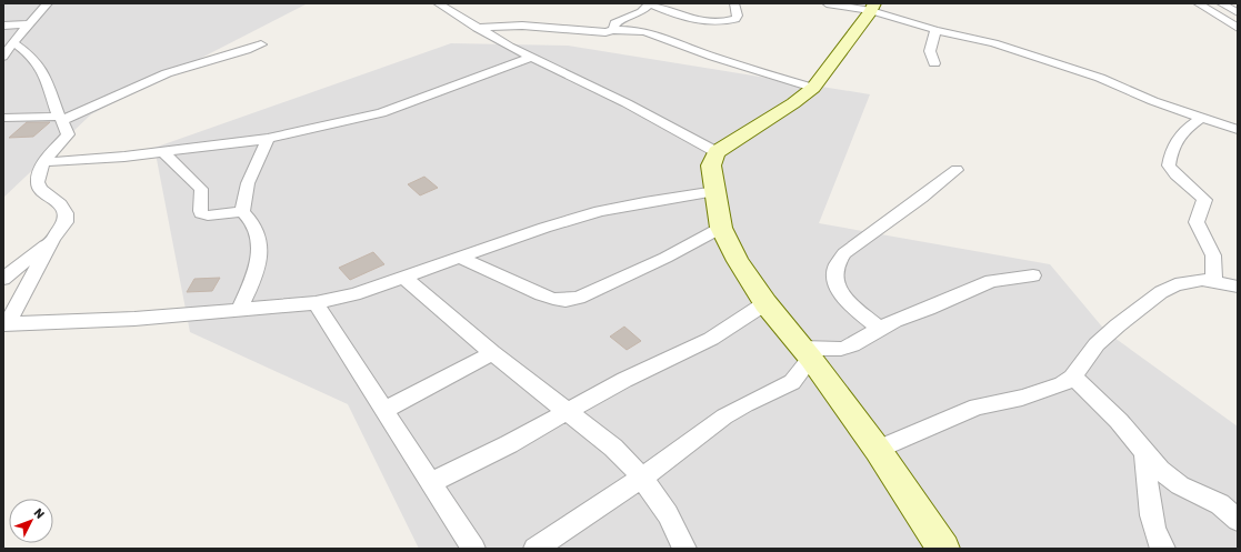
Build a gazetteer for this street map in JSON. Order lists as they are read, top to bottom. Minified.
{"north":"top right"}
